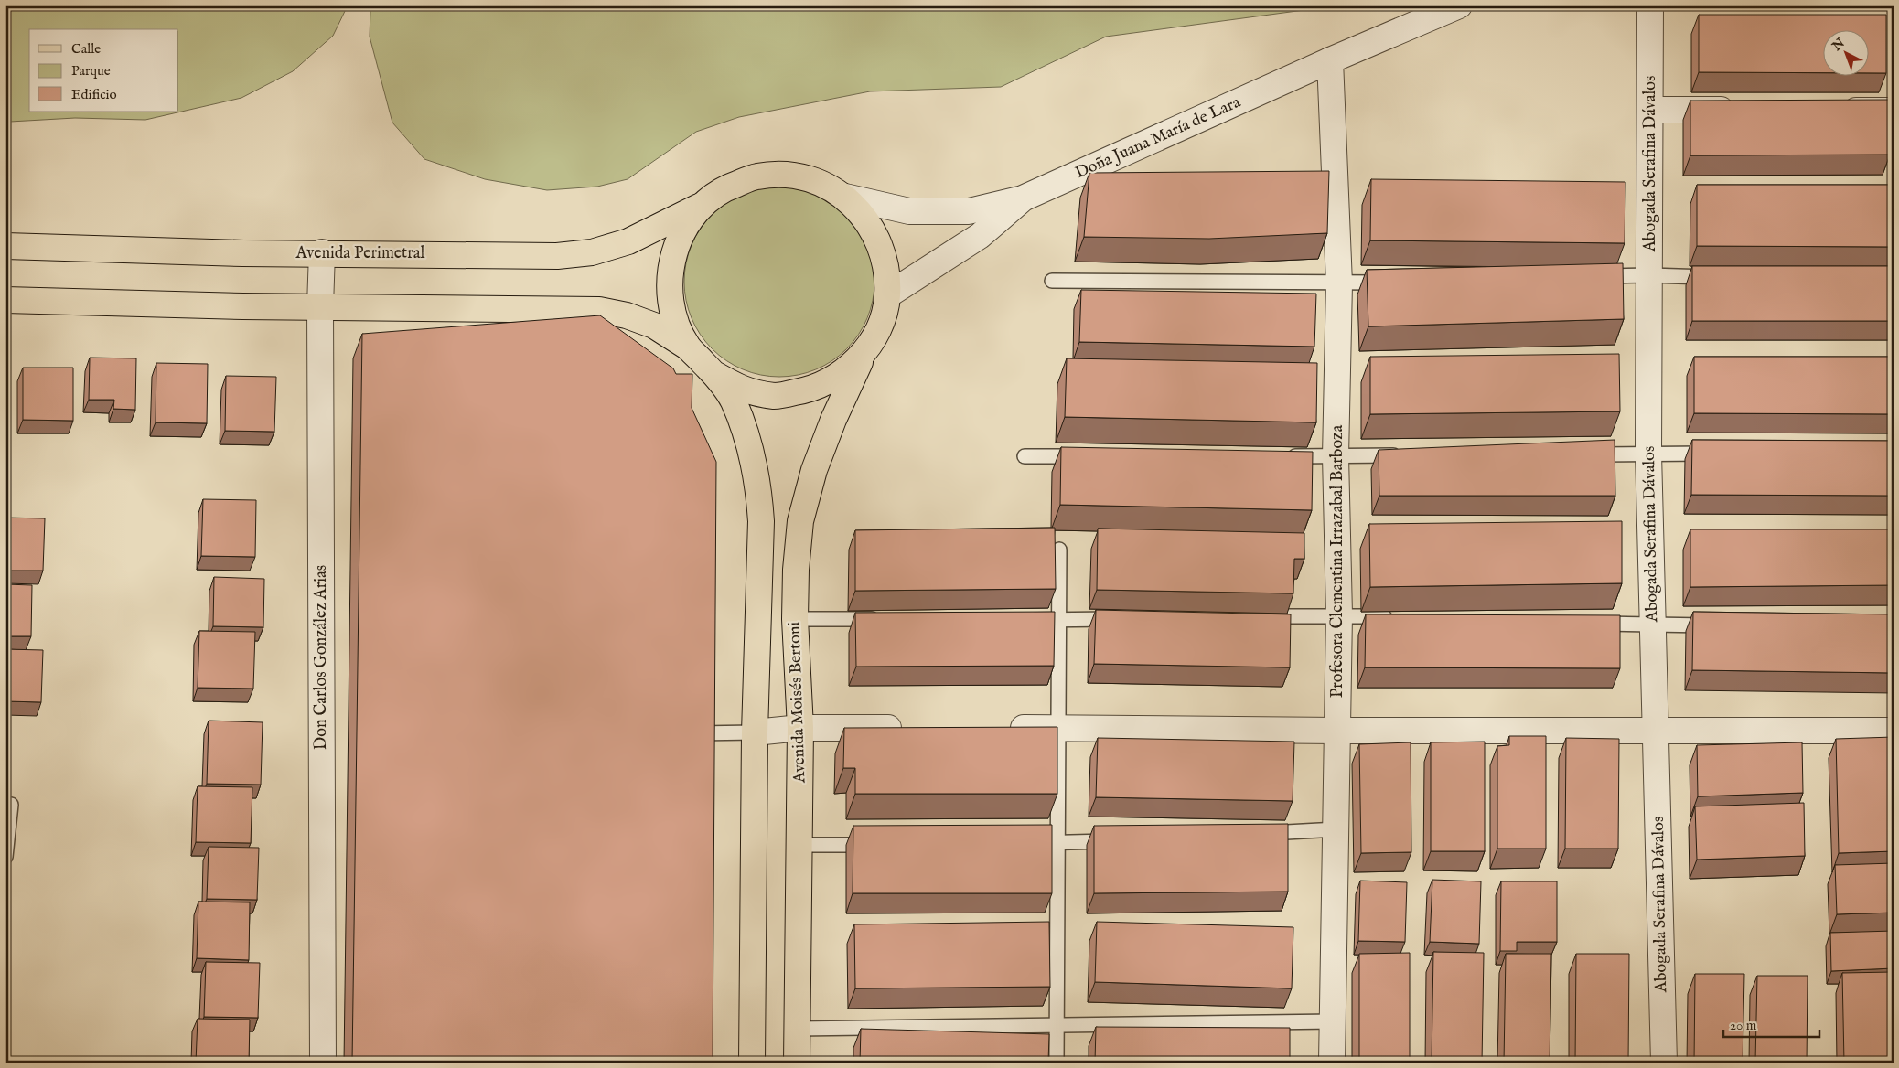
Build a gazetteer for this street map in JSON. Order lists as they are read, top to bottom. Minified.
{"streets":{"main road":["Avenida Perimetral","Avenida Moisés Bertoni"],"street":["Doña Juana María de Lara","Abogada Serafina Dávalos","Profesora Clementina Irrazabal Barboza","Don Carlos González Arias"]},"crossings":[["Doña Juana María de Lara","Profesora Clementina Irrazabal Barboza"],["Doña Juana María de Lara","Avenida Moisés Bertoni"],["Avenida Perimetral","Don Carlos González Arias"],["Avenida Perimetral","Avenida Moisés Bertoni"]],"legend":["Calle","Parque","Edificio"],"scale_bar":"20 m","north":"top left"}
